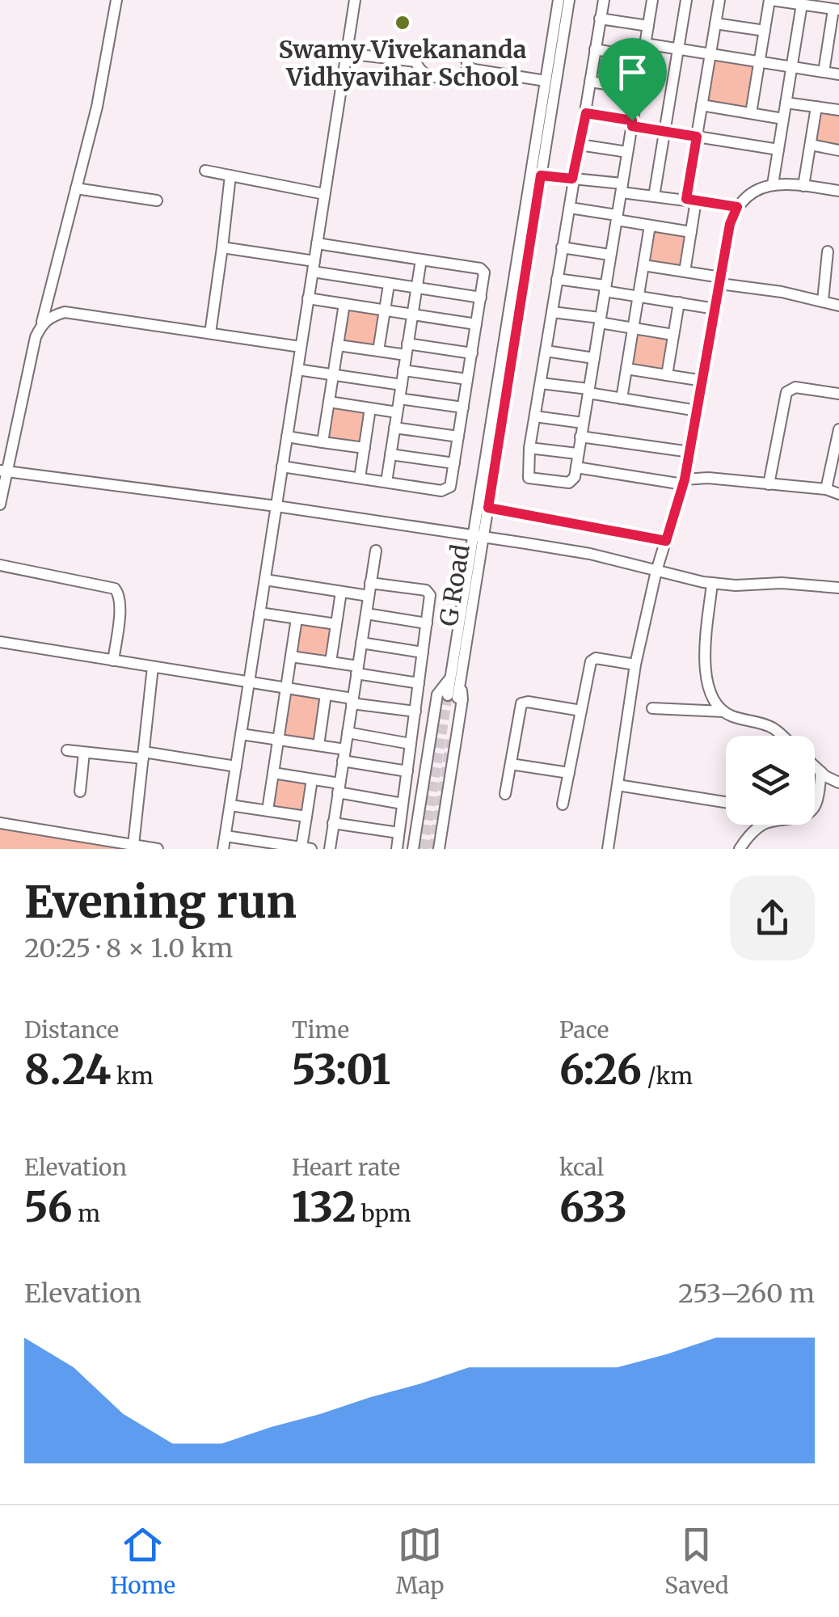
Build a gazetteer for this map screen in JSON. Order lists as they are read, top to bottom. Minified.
{"streets":{"street":["G Road"]},"places":["Swamy Vivekananda Vidhyavihar School"],"page":{"heading":["Evening run","20:25 · 8 × 1.0 km"],"stats":[["Distance","8.24 km"],["Time","53:01"],["Pace","6:26 /km"],["Elevation","56 m"],["Heart rate","132 bpm"],["kcal","633"]],"chart":["Elevation","253–260 m"],"tabs":["Home","Map","Saved"]}}
